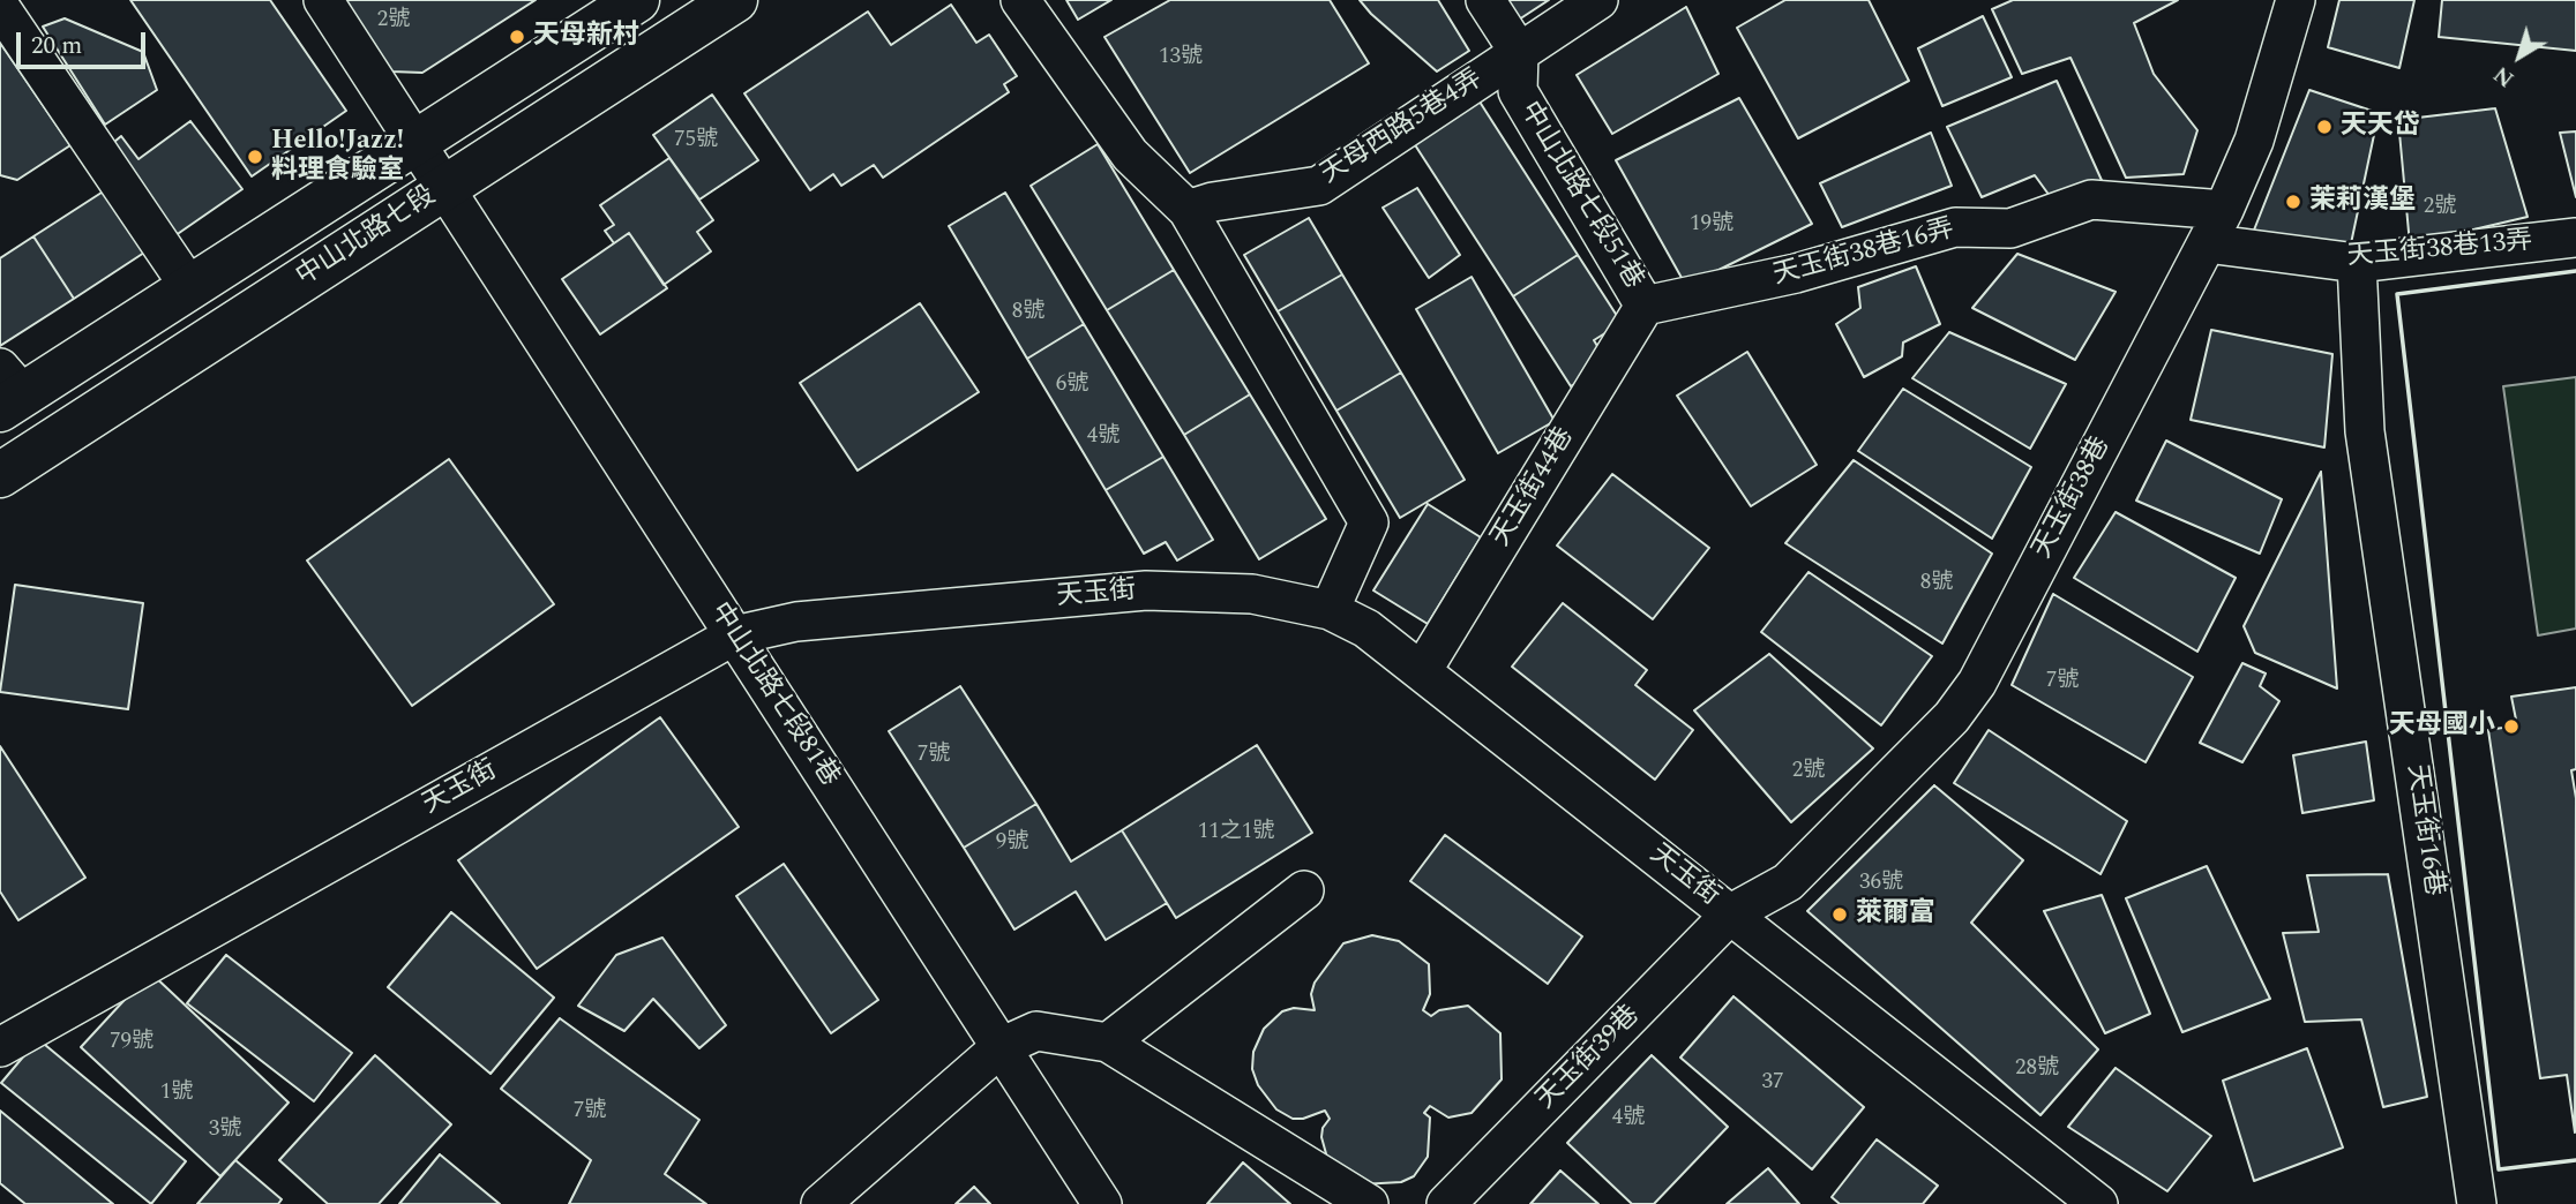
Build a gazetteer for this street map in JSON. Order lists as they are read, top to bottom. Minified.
{"streets":{"main road":["中山北路七段"],"street":["天母西路5巷4弄","中山北路七段51巷","天玉街38巷13弄","天玉街38巷16弄","天玉街44巷","天玉街38巷","天玉街","中山北路七段81巷","天玉街16巷","天玉街39巷"]},"crossings":[["天母西路5巷4弄","中山北路七段51巷"],["中山北路七段51巷","天玉街38巷16弄"],["中山北路七段51巷","天玉街44巷"],["中山北路七段","中山北路七段81巷"],["天玉街38巷13弄","天玉街38巷16弄"],["天玉街38巷13弄","天玉街38巷"],["天玉街38巷13弄","天玉街16巷"],["天玉街38巷16弄","天玉街44巷"],["天玉街38巷16弄","天玉街38巷"],["天玉街44巷","天玉街"],["天玉街38巷","天玉街"],["天玉街38巷","天玉街39巷"],["天玉街","中山北路七段81巷"],["天玉街","天玉街39巷"]],"places":["天母新村","天天岱","Hello!Jazz! 料理食驗室","茉莉漢堡","天母國小","萊爾富"],"house_numbers":["2號","13號","75號","2號","19號","8號","6號","4號","8號","7號","7號","2號","11之1號","9號","36號","79號","28號","37","1號","7號","4號","3號"],"scale_bar":"20 m","north":"bottom left"}
